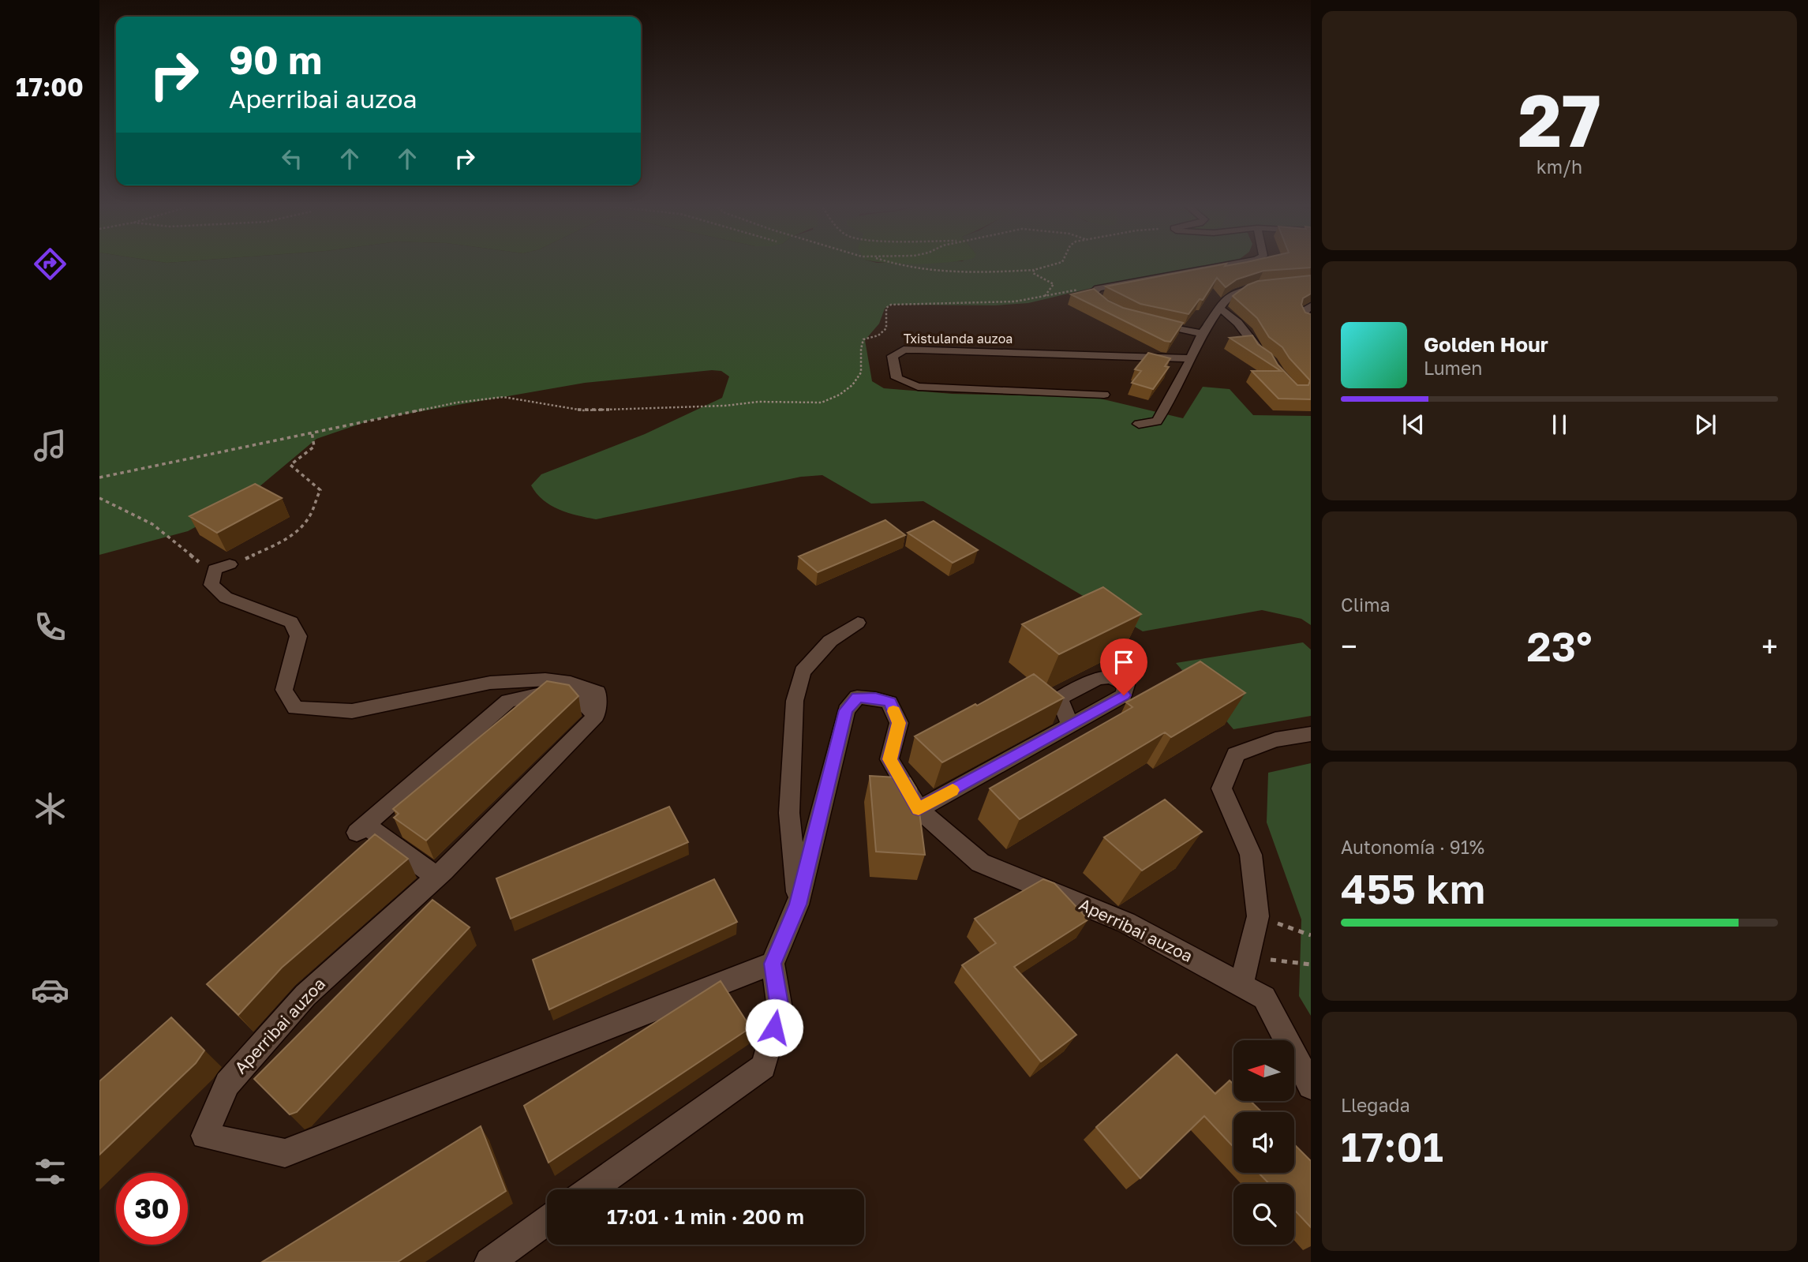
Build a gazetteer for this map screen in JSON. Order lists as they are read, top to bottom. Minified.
{"streets":{"street":["Txistulanda auzoa","Aperribai auzoa"]},"north":"left","page":{"tabs":"17:00","tile":[["27","km/h"],"Clima",["Autonomía · 91%","455 km"],["Llegada","17:01"]],"turn":["90 m","Aperribai auzoa"],"song":["Golden Hour","Lumen"],"heat":["−","23°","+"],"limit":"30","trip":"17:01 · 1 min · 200 m"}}
